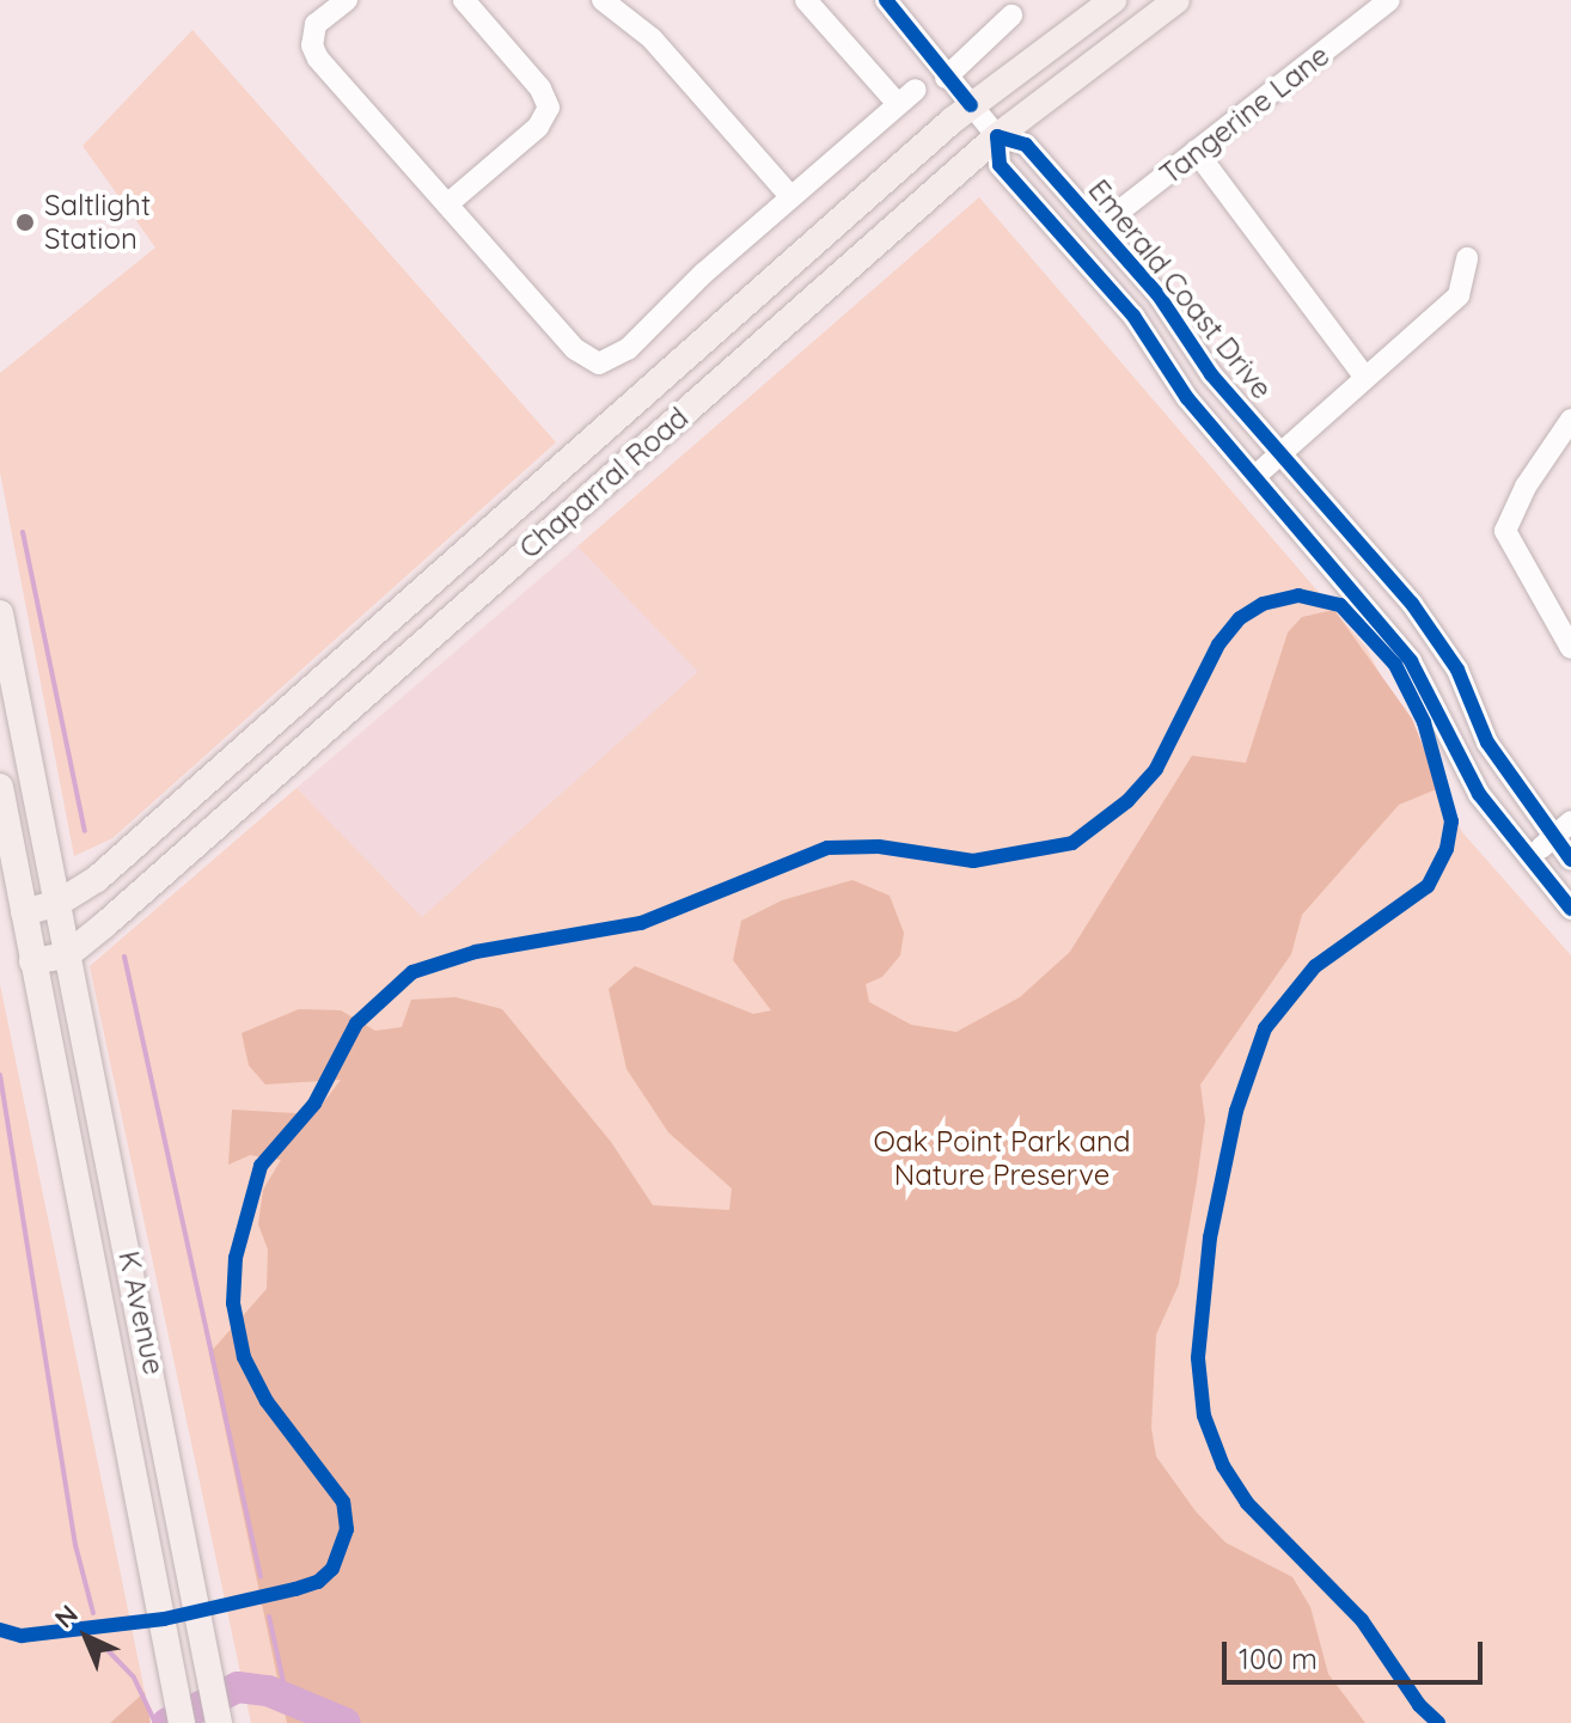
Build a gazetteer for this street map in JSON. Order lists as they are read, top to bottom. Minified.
{"streets":{"main road":["Chaparral Road","K Avenue"],"street":["Tangerine Lane","Emerald Coast Drive"]},"crossings":[["Tangerine Lane","Emerald Coast Drive"],["Emerald Coast Drive","Chaparral Road"],["Chaparral Road","K Avenue"]],"parks":["Oak Point Park and Nature Preserve"],"places":["Saltlight Station"],"scale_bar":"100 m","north":"top left"}
